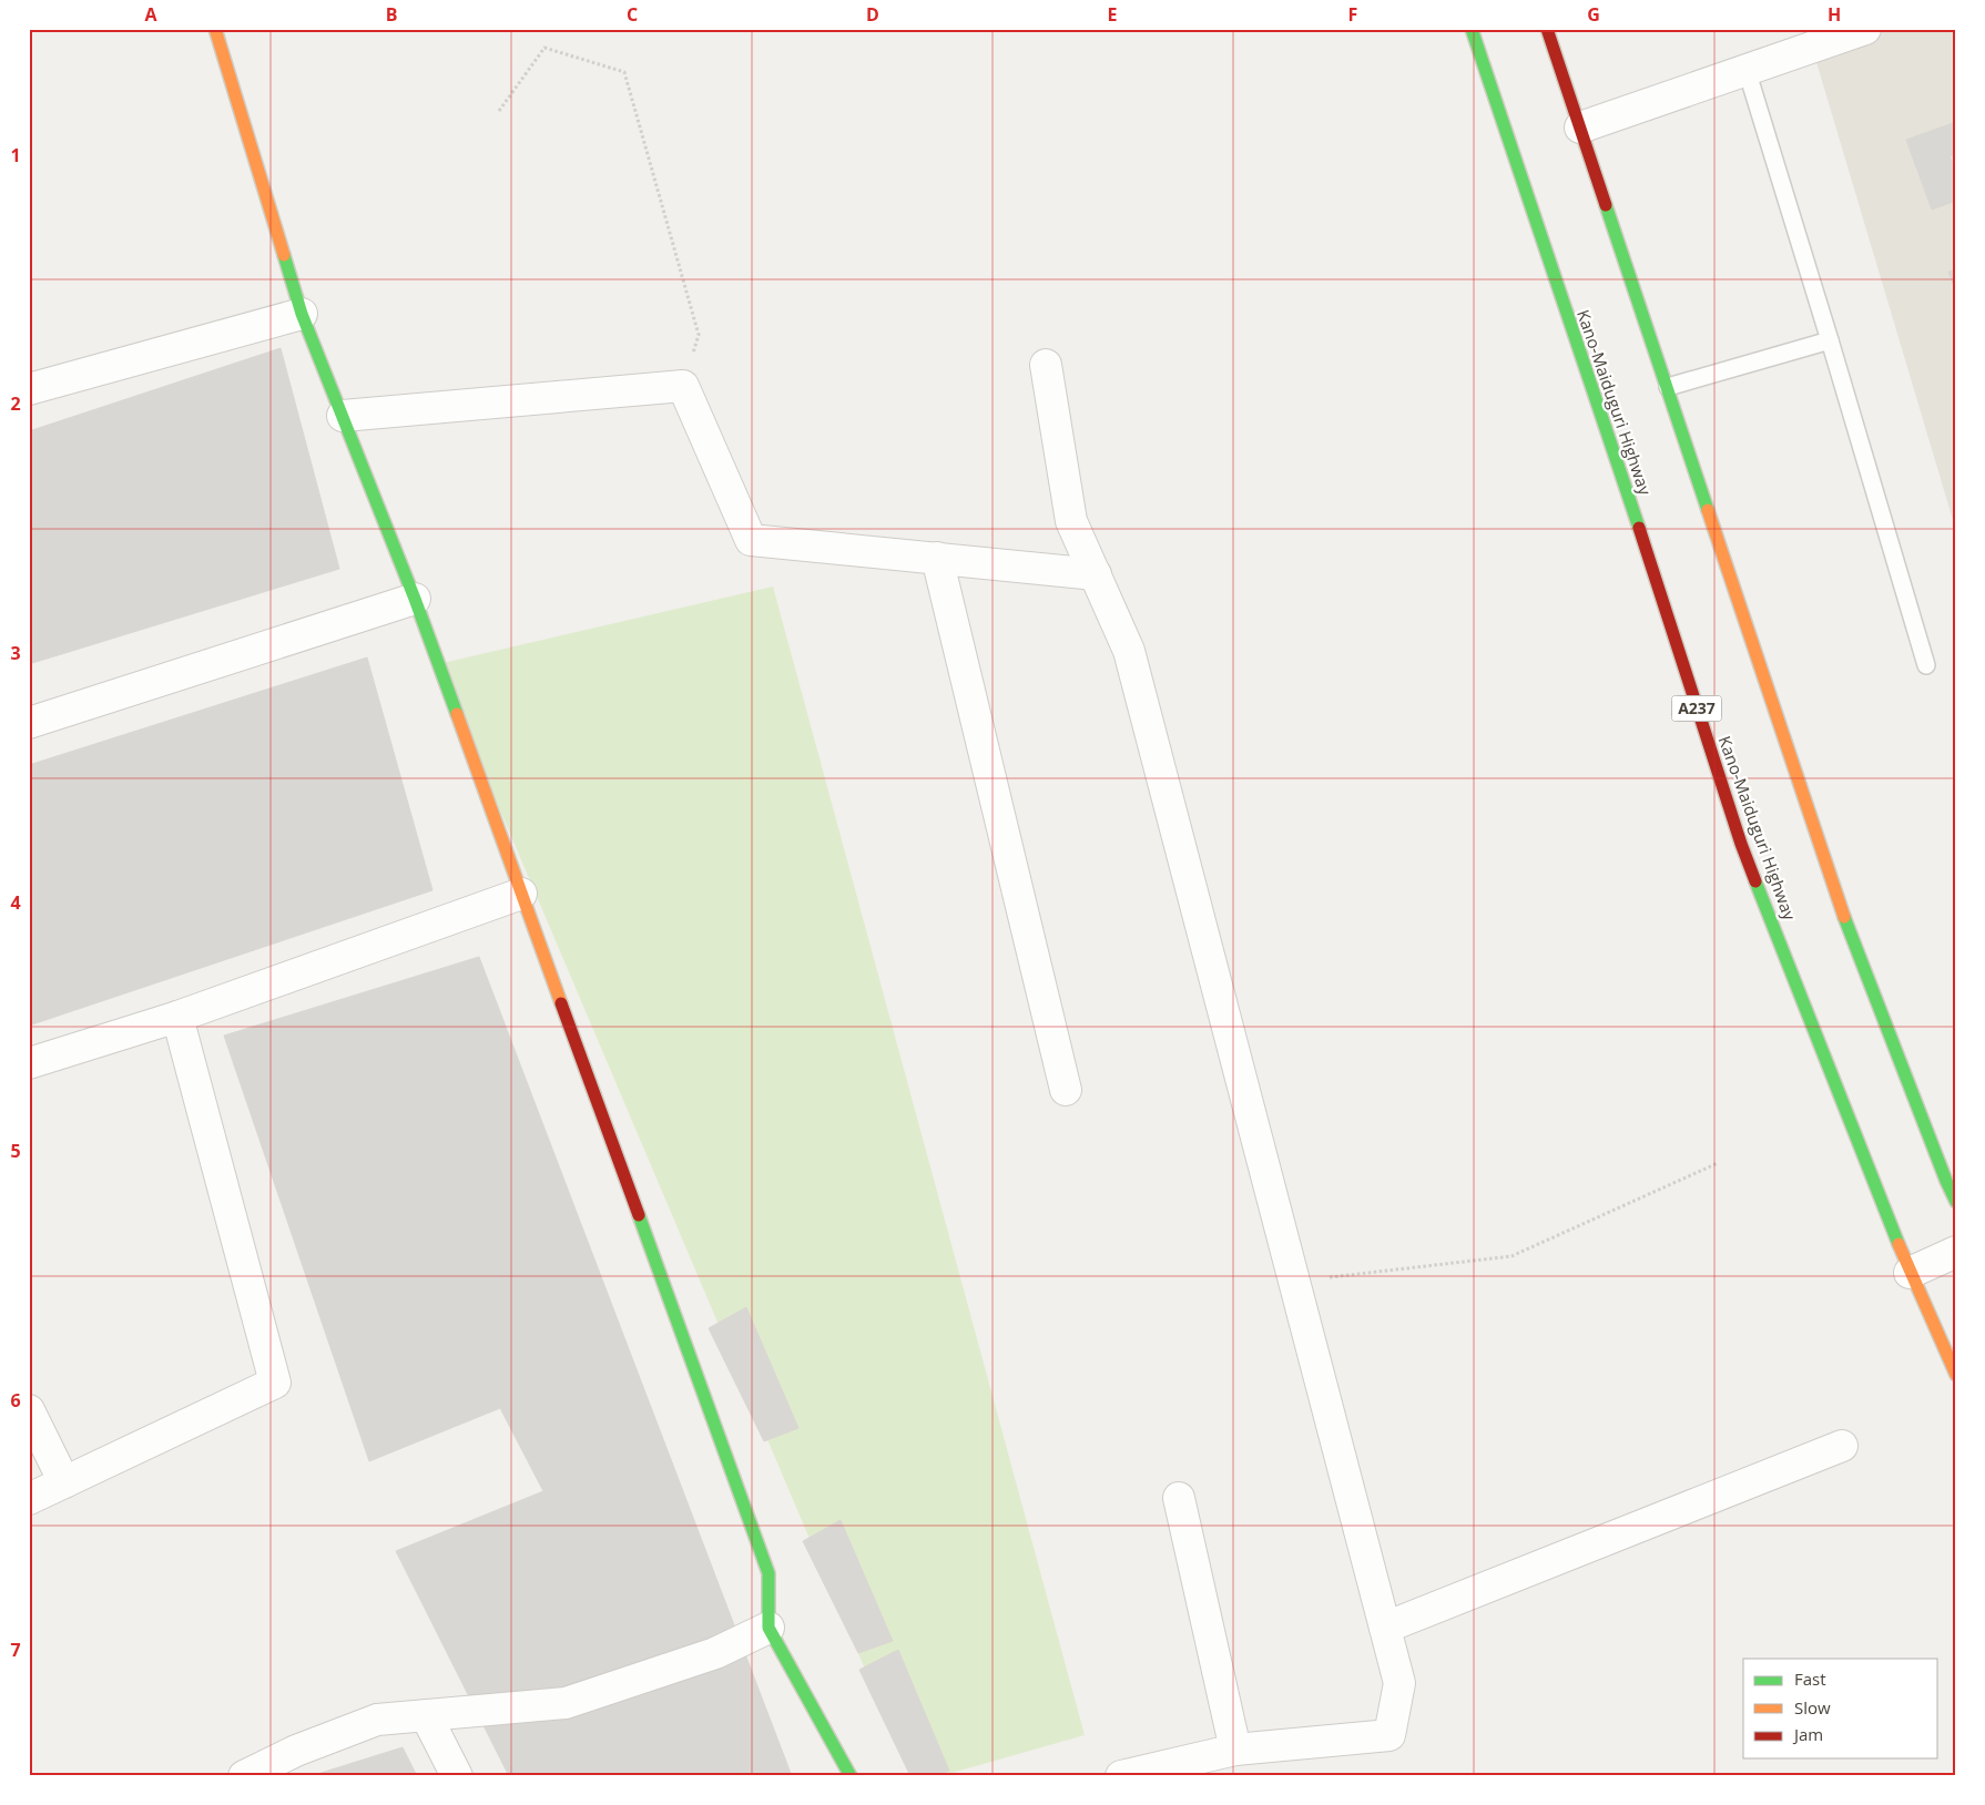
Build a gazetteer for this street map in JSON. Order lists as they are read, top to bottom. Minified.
{"streets":{"main road":["Kano-Maiduguri Highway","A237"]},"legend":["Fast","Slow","Jam"],"grid":{"columns":["A","B","C","D","E","F","G","H"],"rows":["1","2","3","4","5","6","7"]}}
